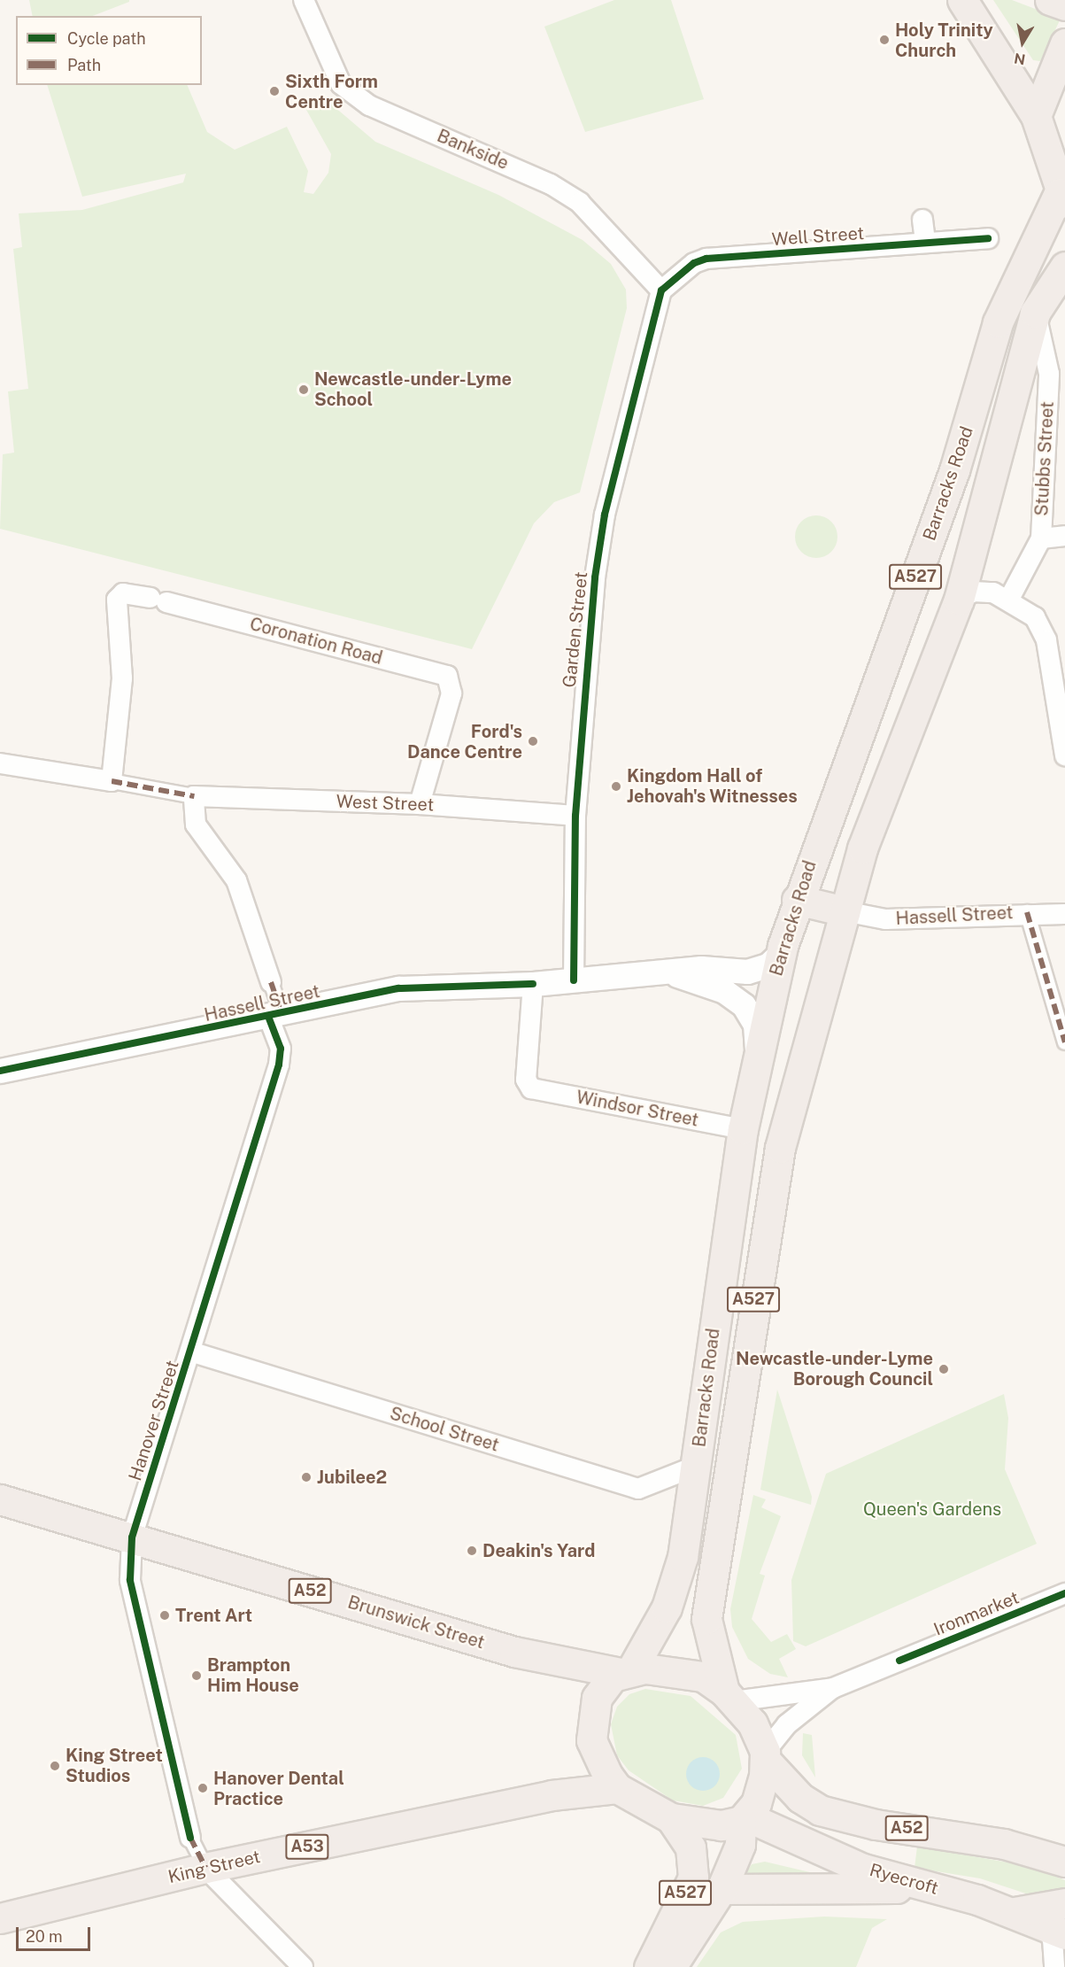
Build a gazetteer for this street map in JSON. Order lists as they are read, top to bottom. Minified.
{"streets":{"highway":["Barracks Road","A527","A52","Brunswick Street","A53","King Street","Ryecroft"],"street":["Bankside","Well Street","Stubbs Street","Garden Street","Coronation Road","West Street","Hassell Street","Windsor Street","Hanover Street","School Street","Ironmarket"]},"crossings":[["Bankside","Well Street"],["Bankside","Garden Street"],["Well Street","Garden Street"],["Stubbs Street","Barracks Road"],["Barracks Road","A527"],["Barracks Road","Hassell Street"],["Barracks Road","Windsor Street"],["Barracks Road","School Street"],["Barracks Road","A52"],["Barracks Road","Ironmarket"],["Barracks Road","Brunswick Street"],["Barracks Road","King Street"],["Barracks Road","Ryecroft"],["A527","A52"],["A527","Ironmarket"],["A527","Brunswick Street"],["A527","King Street"],["A527","Ryecroft"],["Garden Street","West Street"],["Garden Street","Hassell Street"],["Coronation Road","West Street"],["Hassell Street","Windsor Street"],["Hassell Street","Hanover Street"],["Hanover Street","School Street"],["Hanover Street","Brunswick Street"],["Hanover Street","King Street"],["A52","Ironmarket"],["A52","Brunswick Street"],["A52","King Street"],["A52","Ryecroft"],["Ironmarket","Brunswick Street"],["Ironmarket","King Street"],["Ironmarket","Ryecroft"],["Brunswick Street","King Street"],["Brunswick Street","Ryecroft"],["King Street","Ryecroft"]],"parks":["Queen's Gardens"],"places":["Holy Trinity Church","Sixth Form Centre","Newcastle-under-Lyme School","Ford's Dance Centre","Kingdom Hall of Jehovah's Witnesses","Newcastle-under-Lyme Borough Council","Jubilee2","Deakin's Yard","Trent Art","Brampton Him House","King Street Studios","Hanover Dental Practice"],"legend":["Cycle path","Path"],"scale_bar":"20 m","north":"bottom"}
